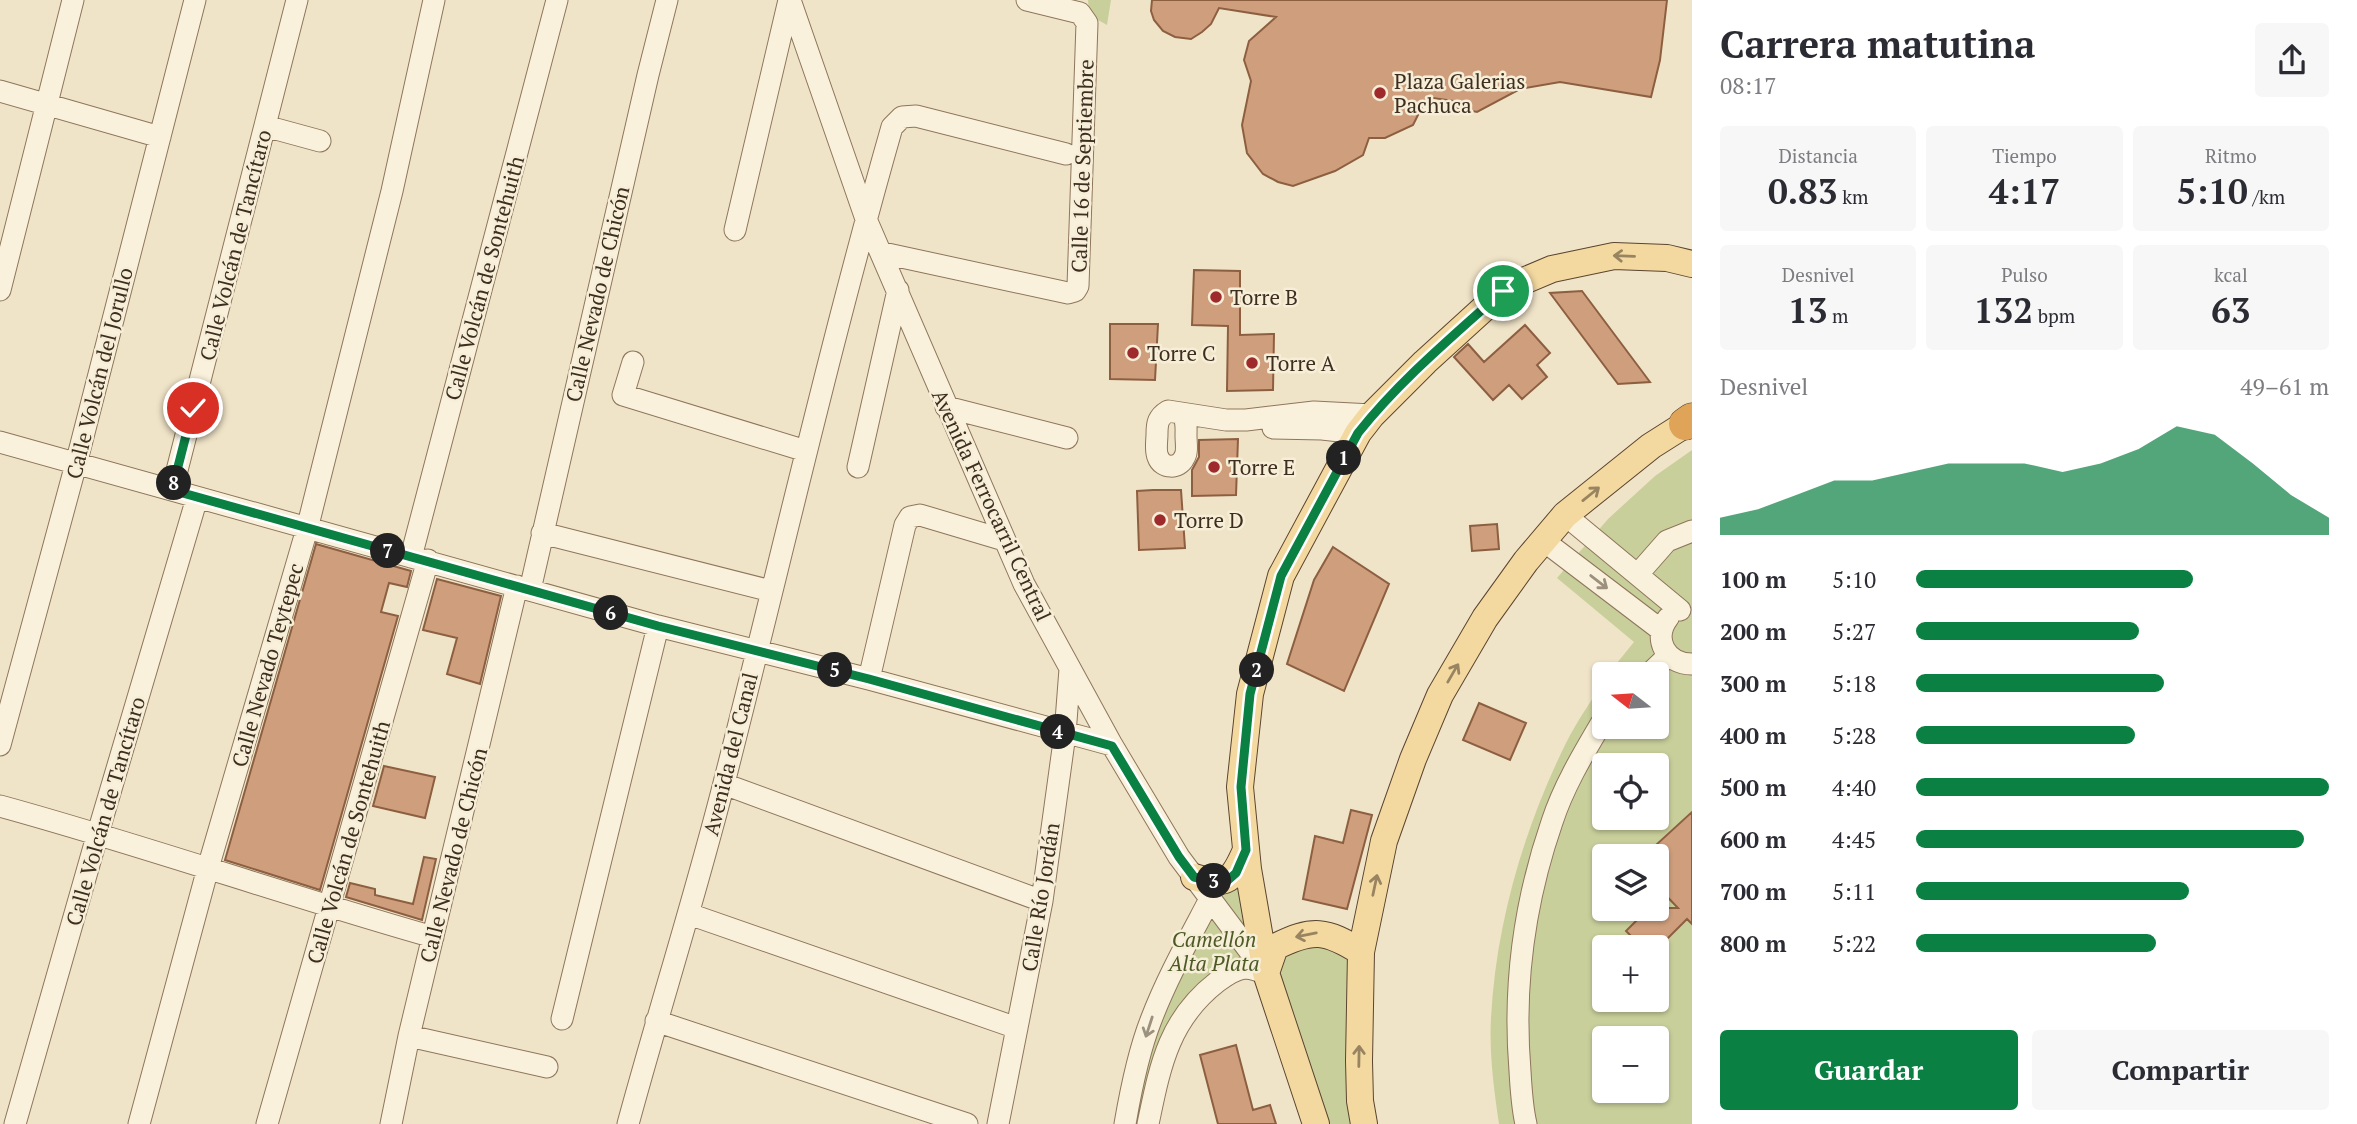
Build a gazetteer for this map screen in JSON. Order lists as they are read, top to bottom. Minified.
{"streets":{"street":["Calle 16 de Septiembre","Calle Volcán de Tancítaro","Calle Volcán de Sontehuith","Calle Nevado de Chicón","Calle Volcán del Jorullo","Avenida Ferrocarril Central","Calle Nevado Teytepec","Avenida del Canal","Calle Río Jordán"]},"crossings":[["Calle 16 de Septiembre","Avenida Ferrocarril Central"],["Avenida Ferrocarril Central","Avenida del Canal"],["Avenida Ferrocarril Central","Calle Río Jordán"]],"parks":["Camellón Alta Plata"],"places":["Plaza Galerias Pachuca","Torre B","Torre C","Torre A","Torre E","Torre D"],"north":"left","page":{"heading":["Carrera matutina","08:17"],"stats":[["Distancia","0.83 km"],["Tiempo","4:17"],["Ritmo","5:10 /km"],["Desnivel","13 m"],["Pulso","132 bpm"],["kcal","63"]],"chart":["Desnivel","49–61 m"],"pins":["1","8","7","6","2","5","4","3"],"list":[{"name":"100 m","note":"5:10"},{"name":"200 m","note":"5:27"},{"name":"300 m","note":"5:18"},{"name":"400 m","note":"5:28"},{"name":"500 m","note":"4:40"},{"name":"600 m","note":"4:45"},{"name":"700 m","note":"5:11"},{"name":"800 m","note":"5:22"}],"map_buttons":["+","−"],"buttons":["Guardar","Compartir"]}}
